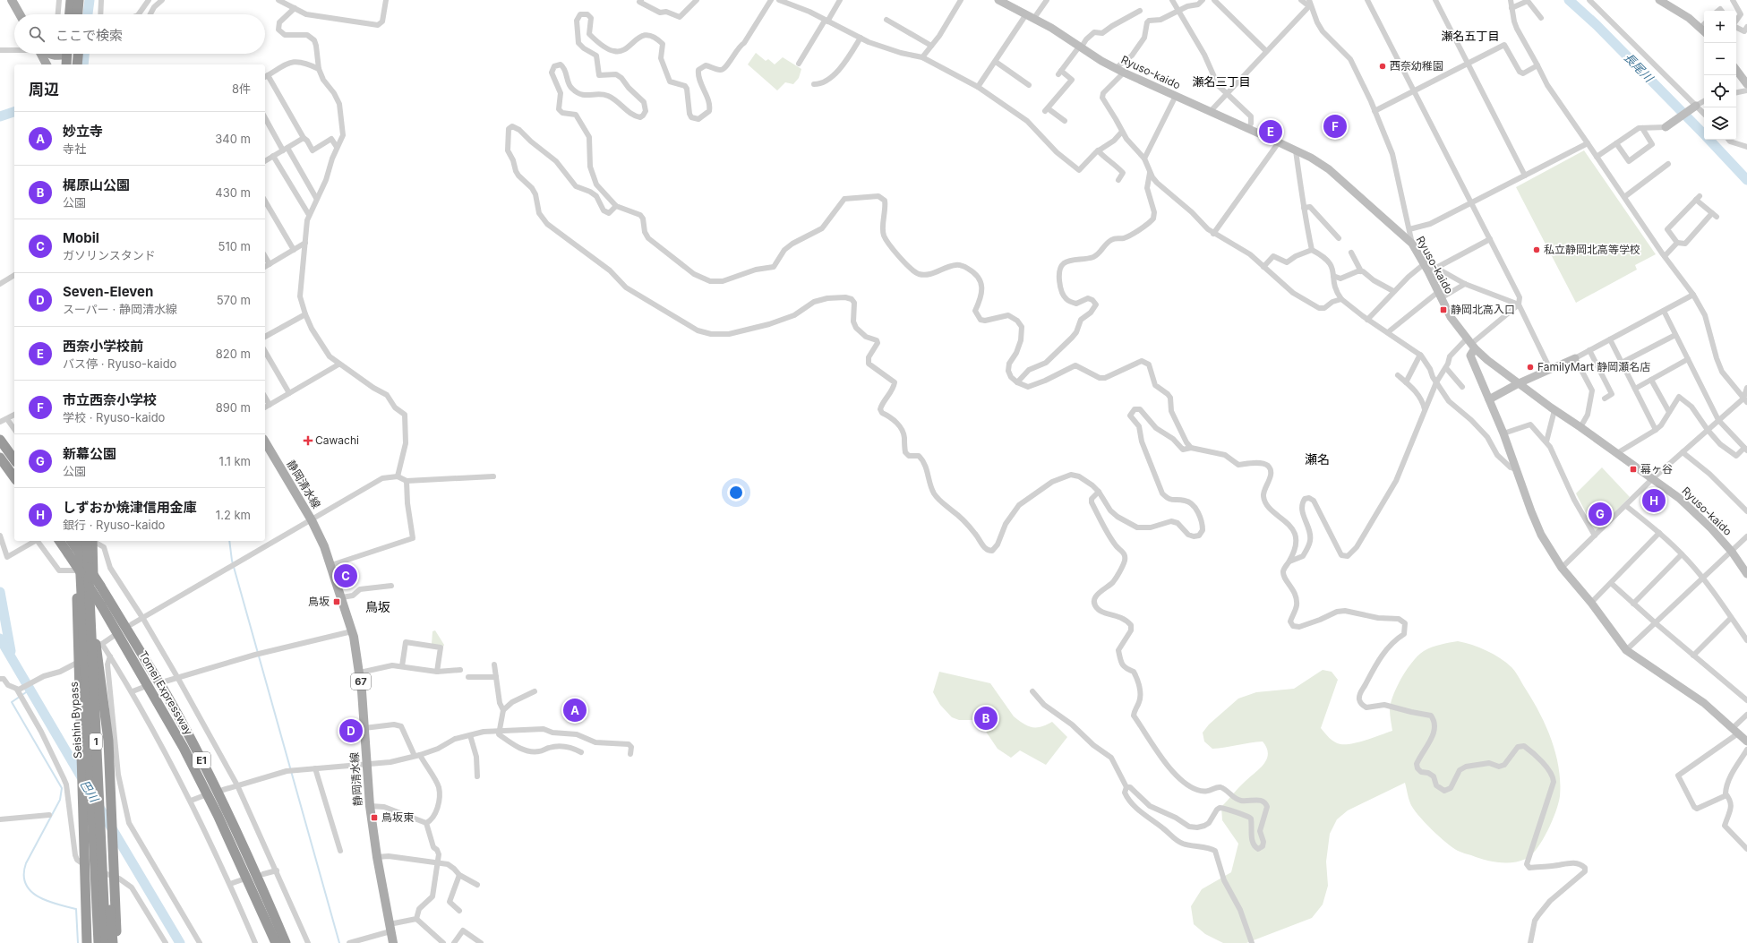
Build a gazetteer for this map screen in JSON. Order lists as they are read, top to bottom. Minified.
{"streets":{"highway":["Tomei Expressway","Seishin Bypass","1","E1"],"main road":["Ryuso-kaido","静岡清水線","67"]},"crossings":[["Seishin Bypass","1"]],"districts":["瀬名五丁目","瀬名三丁目","瀬名","鳥坂"],"water":["長尾川","巴川"],"places":{"other":["西奈幼稚園","私立静岡北高等学校","FamilyMart 静岡瀬名店"],"transit":["静岡北高入口","幕ヶ谷","鳥坂","鳥坂東"],"health":["Cawachi"]},"page":{"map_buttons":["+","−"],"search":"ここで検索","heading":["周辺","8件"],"list":[{"mark":"A","name":"妙立寺","note":"寺社","value":"340 m"},{"mark":"B","name":"梶原山公園","note":"公園","value":"430 m"},{"mark":"C","name":"Mobil","note":"ガソリンスタンド","value":"510 m"},{"mark":"D","name":"Seven-Eleven","note":"スーパー · 静岡清水線","value":"570 m"},{"mark":"E","name":"西奈小学校前","note":"バス停 · Ryuso-kaido","value":"820 m"},{"mark":"F","name":"市立西奈小学校","note":"学校 · Ryuso-kaido","value":"890 m"},{"mark":"G","name":"新幕公園","note":"公園","value":"1.1 km"},{"mark":"H","name":"しずおか焼津信用金庫","note":"銀行 · Ryuso-kaido","value":"1.2 km"}],"pins":["F","E","H","G","C","A","B","D"]}}
